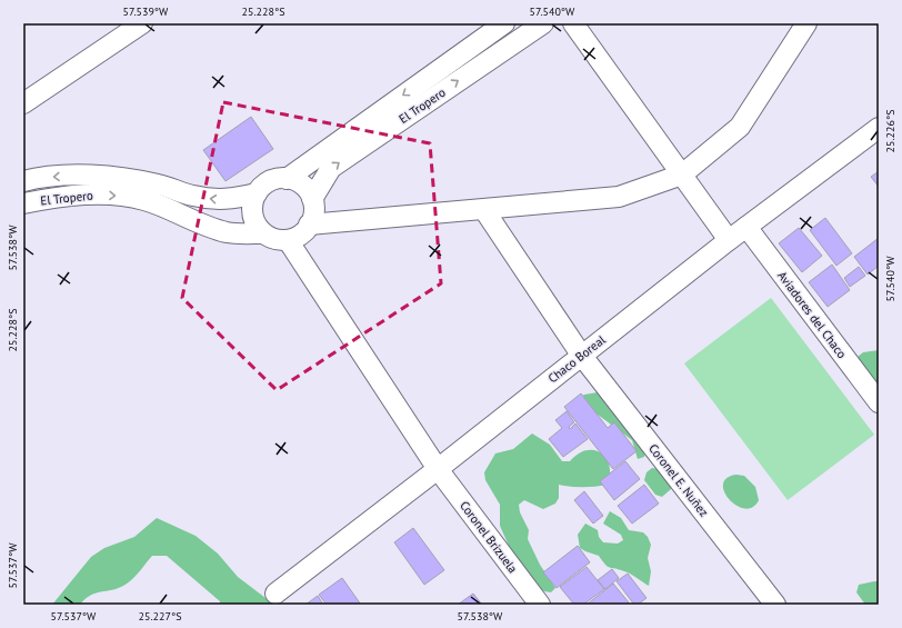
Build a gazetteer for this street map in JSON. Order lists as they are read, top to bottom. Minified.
{"streets":{"street":["El Tropero","Aviadores del Chaco","Chaco Boreal","Coronel E. Nuñez","Coronel Brizuela"]},"crossings":[["El Tropero","Coronel Brizuela"],["Aviadores del Chaco","Chaco Boreal"],["Chaco Boreal","Coronel E. Nuñez"],["Chaco Boreal","Coronel Brizuela"]],"coordinates":["57.539°W","25.228°S","57.540°W","25.226°S","57.538°W","57.537°W","25.227°S"]}
